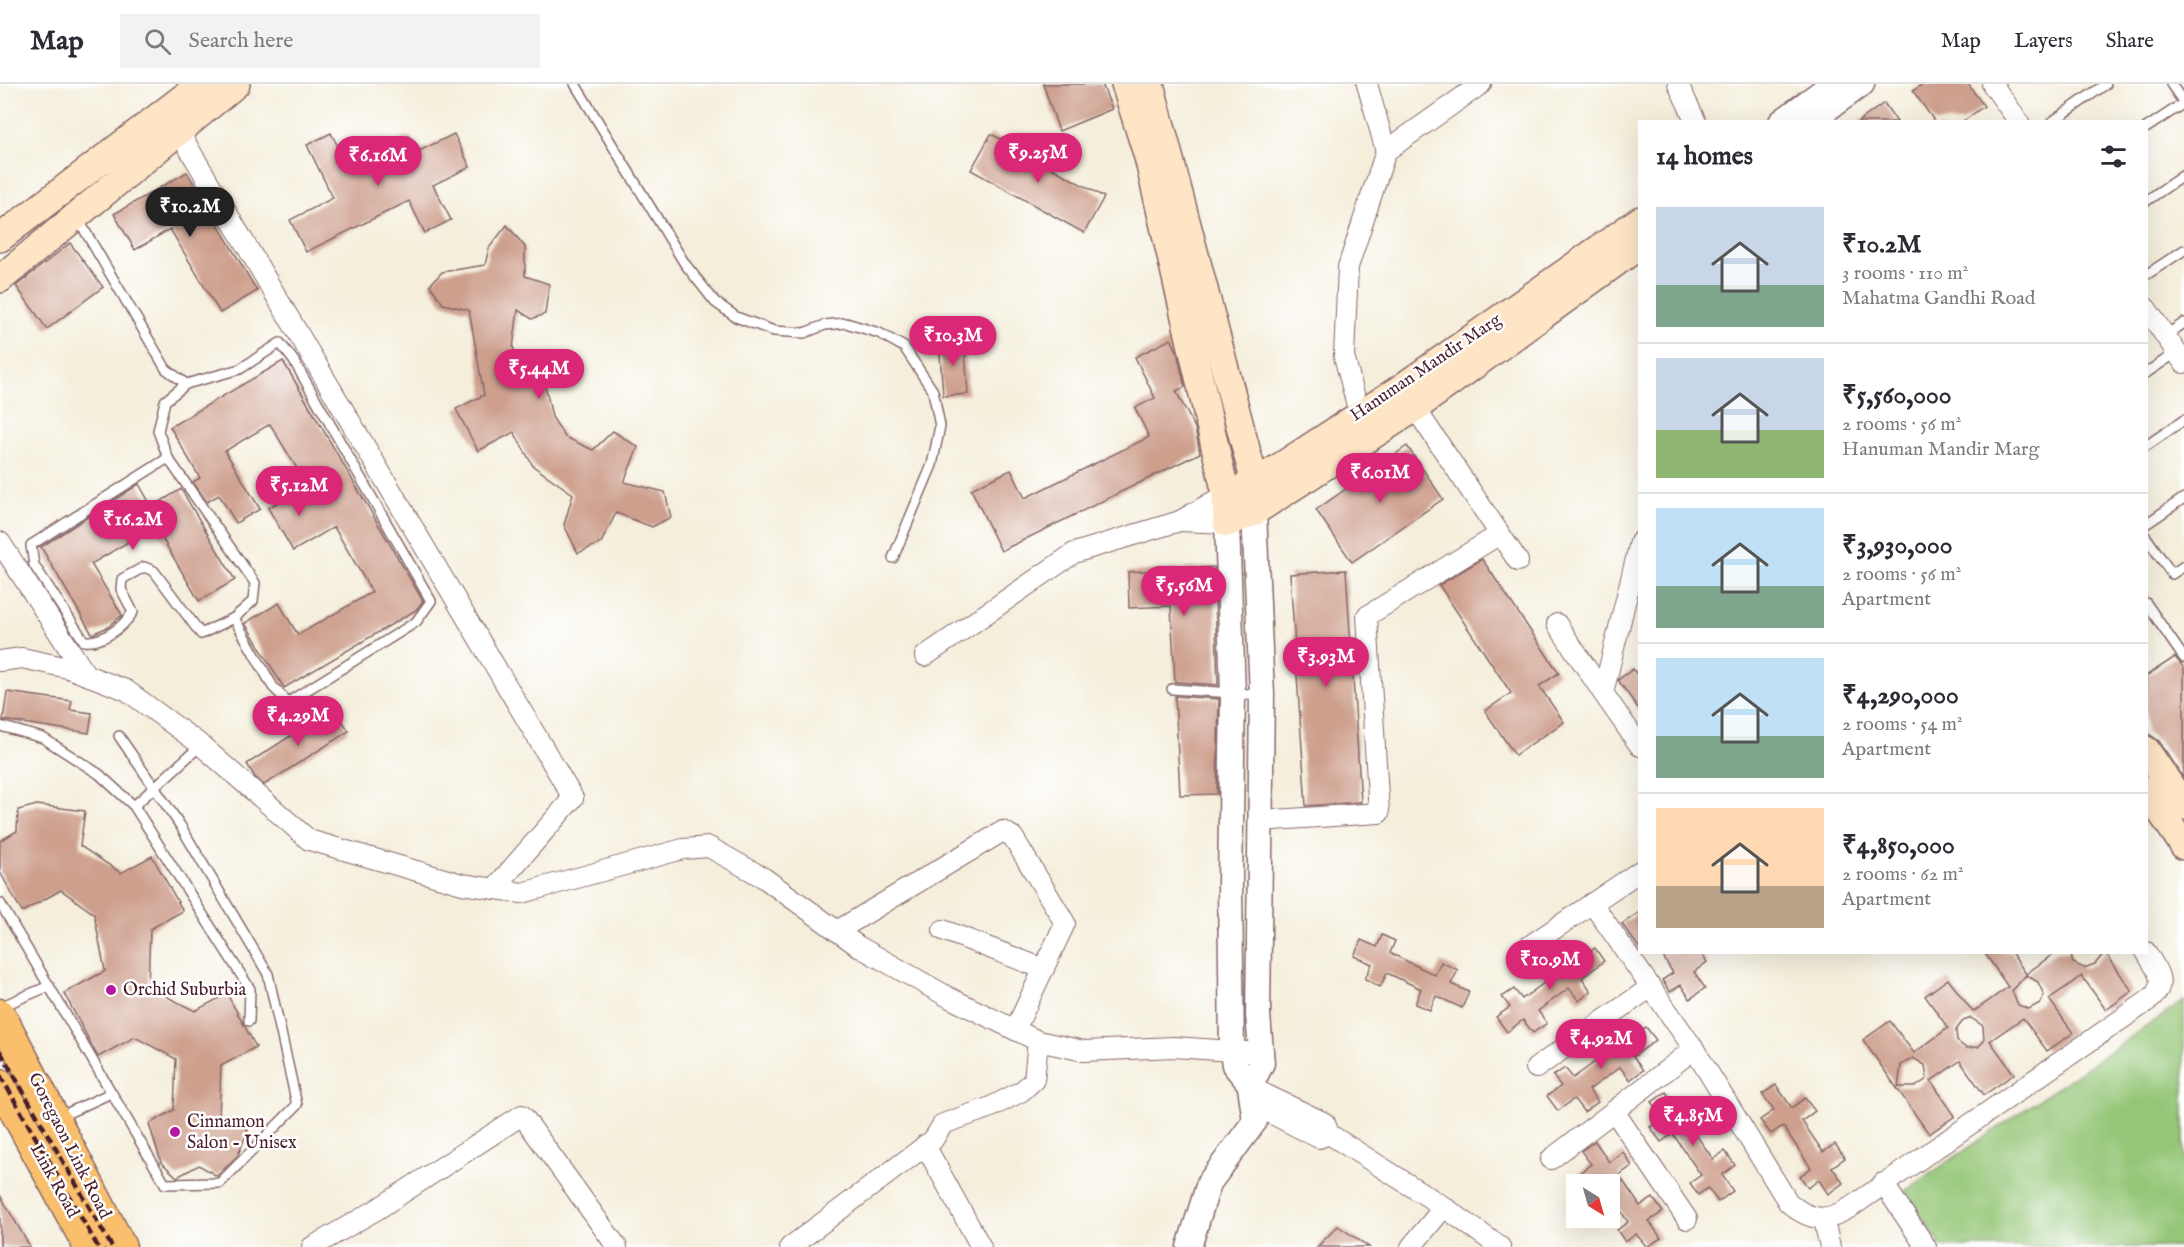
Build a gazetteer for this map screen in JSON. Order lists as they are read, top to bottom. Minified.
{"streets":{"main road":["Hanuman Mandir Marg","Goregaon Link Road","Link Road"]},"places":["Orchid Suburbia","Cinnamon Salon - Unisex"],"north":"bottom right","page":{"header":"Map","search":"Search here","nav":["Map","Layers","Share"],"heading":"14 homes","price":["₹9.25M","₹6.16M","₹10.2M","₹10.3M","₹5.44M","₹6.01M","₹5.12M","₹16.2M","₹5.56M","₹3.93M","₹4.29M","₹10.9M","₹4.92M","₹4.85M"],"list":[{"name":"₹10.2M","note":"3 rooms · 110 m² · Mahatma Gandhi Road"},{"name":"₹5,560,000","note":"2 rooms · 56 m² · Hanuman Mandir Marg"},{"name":"₹3,930,000","note":"2 rooms · 56 m² · Apartment"},{"name":"₹4,290,000","note":"2 rooms · 54 m² · Apartment"},{"name":"₹4,850,000","note":"2 rooms · 62 m² · Apartment"}]}}
